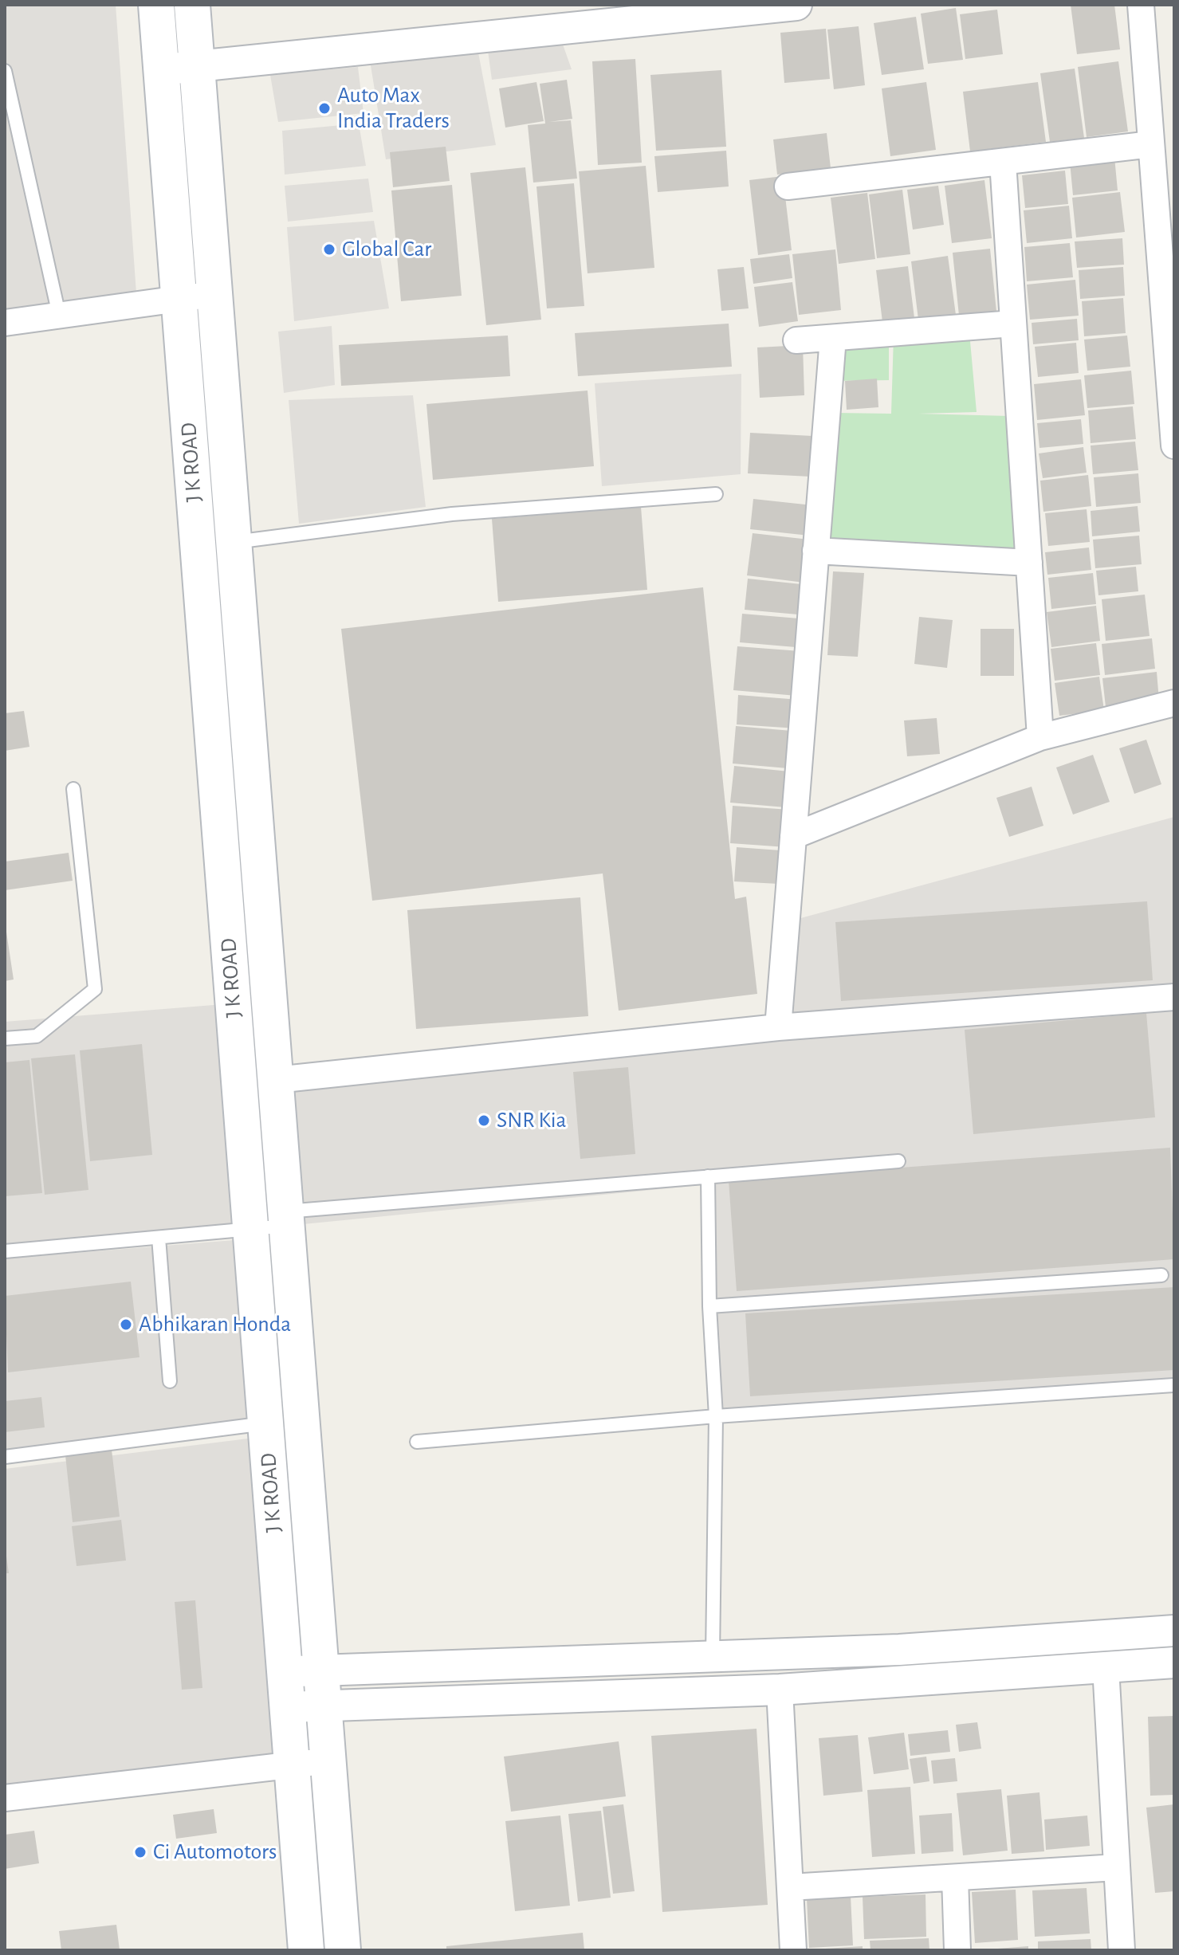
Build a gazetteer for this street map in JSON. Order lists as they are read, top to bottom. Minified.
{"streets":{"main road":["J K ROAD"]},"places":["Auto Max India Traders","Global Car","SNR Kia","Abhikaran Honda","Ci Automotors"]}
